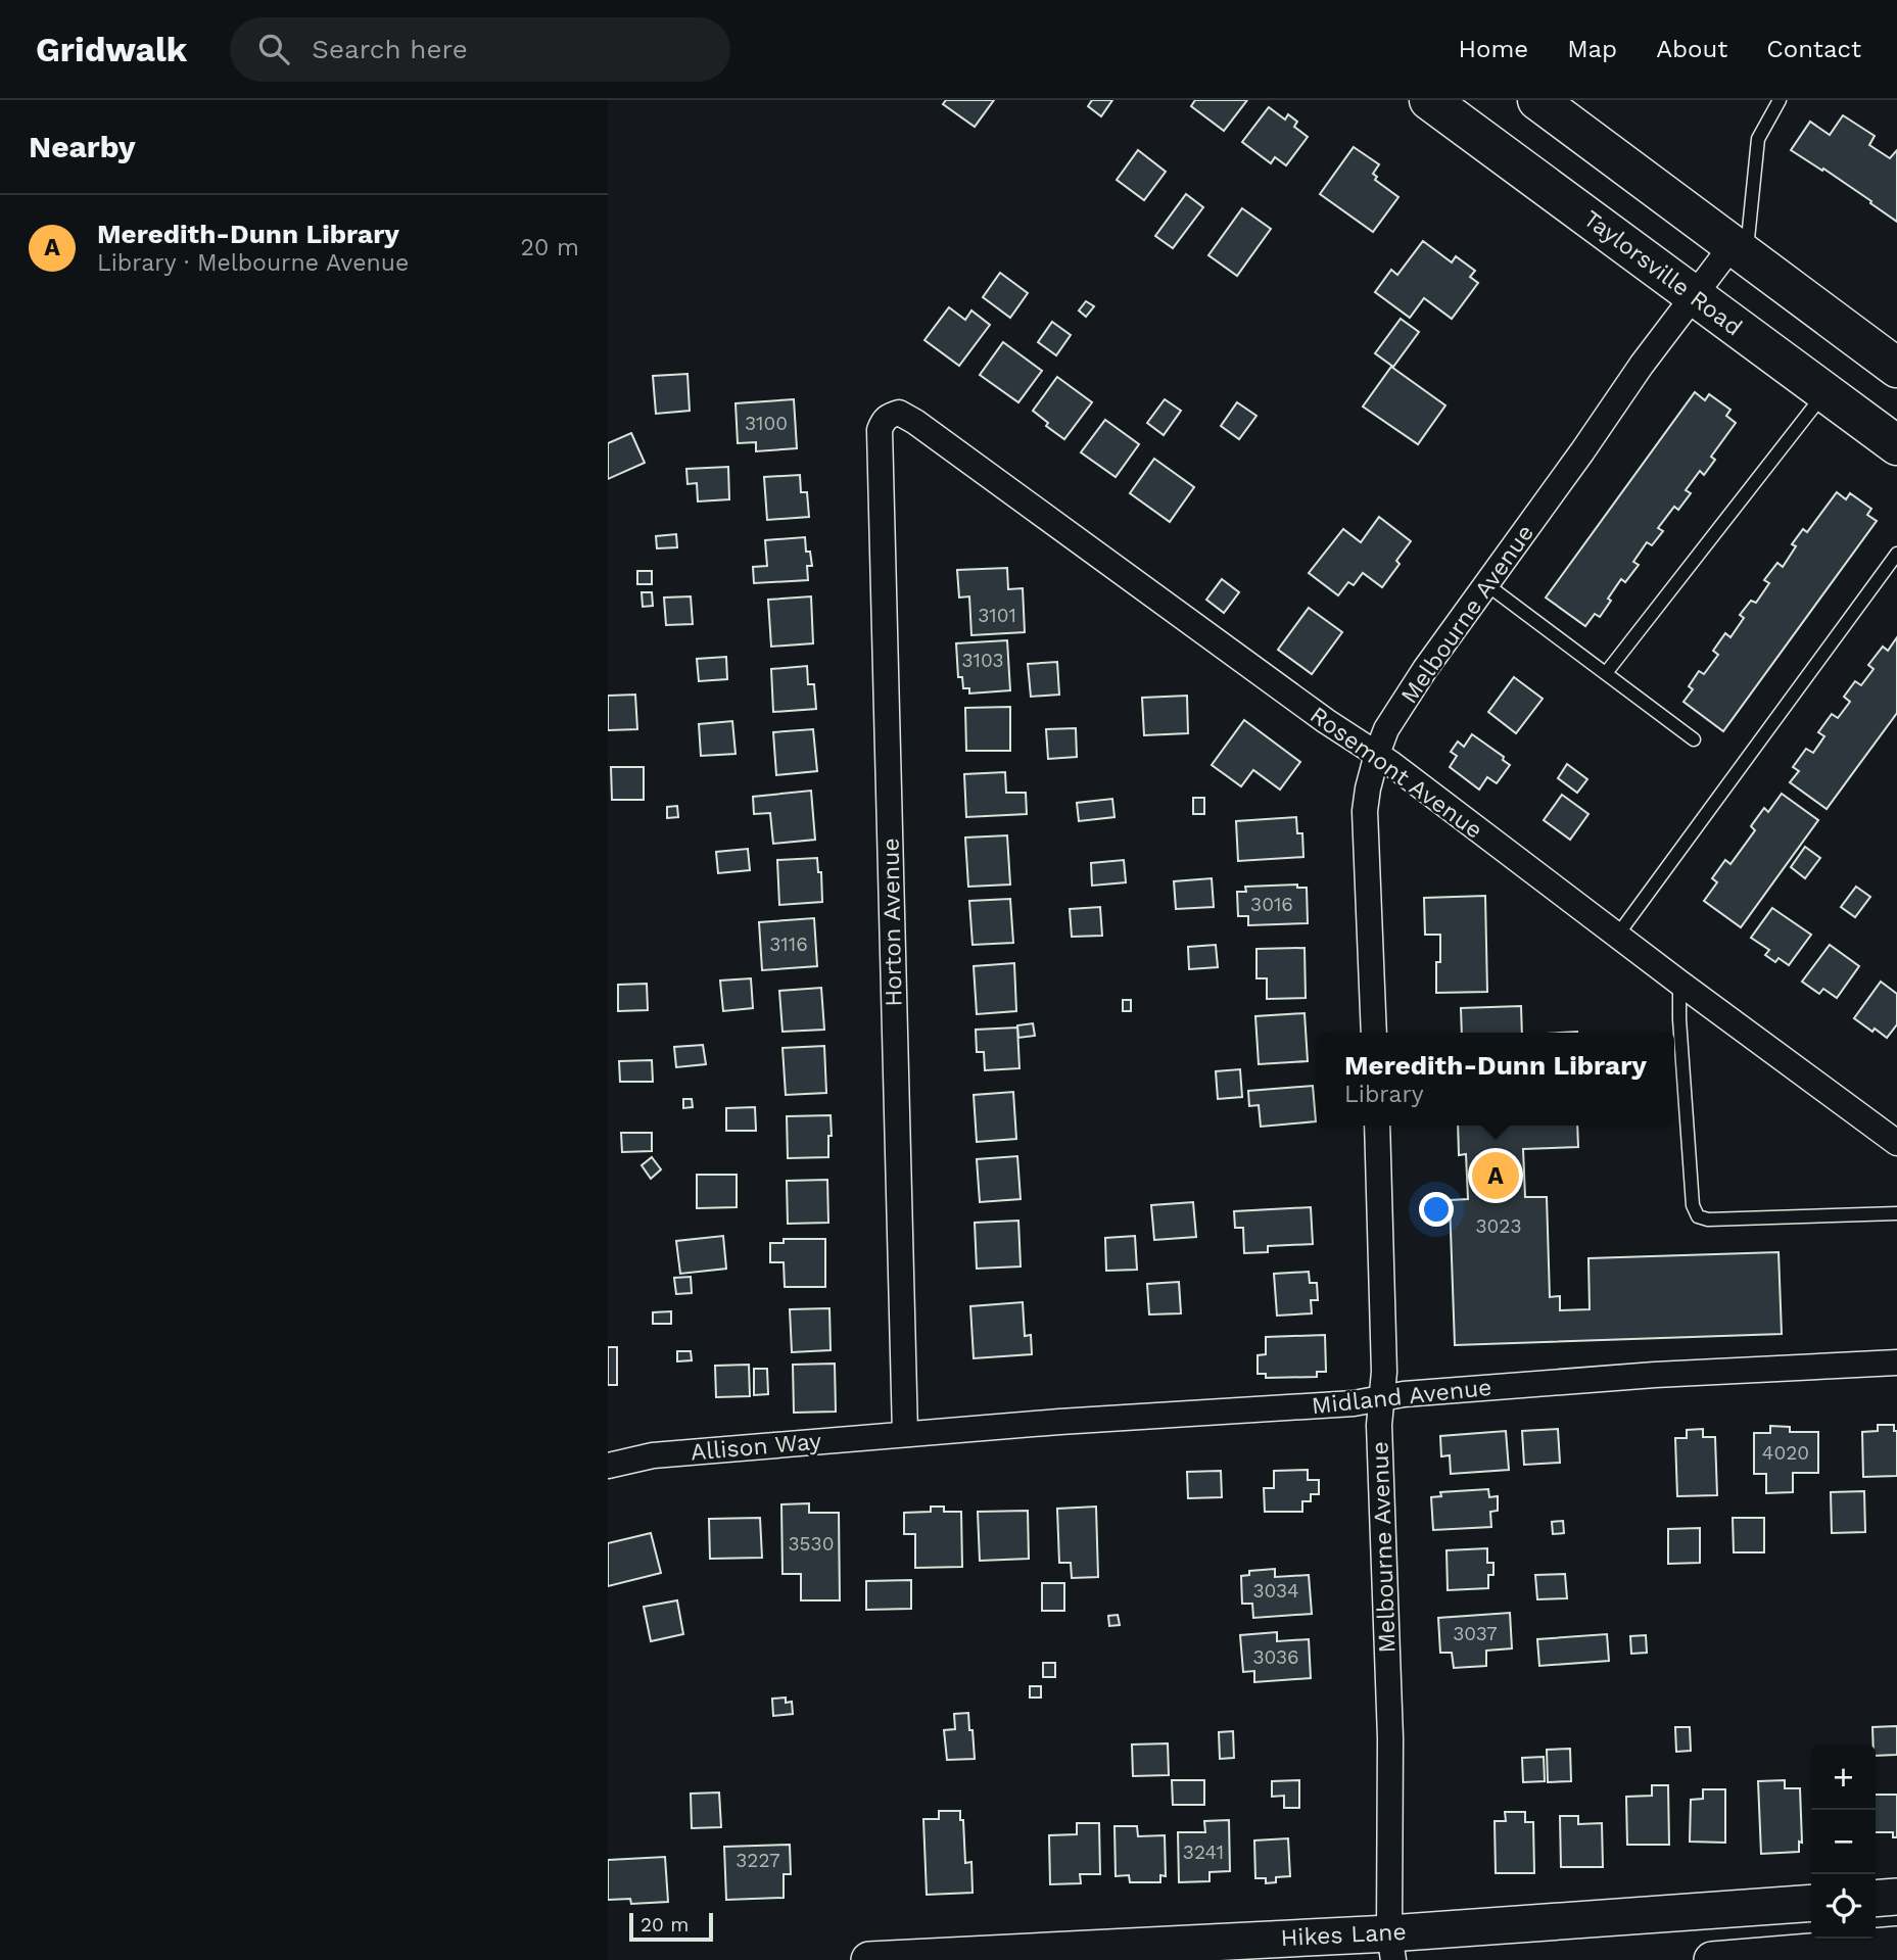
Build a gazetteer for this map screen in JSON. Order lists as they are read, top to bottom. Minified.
{"streets":{"main road":["Taylorsville Road","Hikes Lane"],"street":["Melbourne Avenue","Rosemont Avenue","Horton Avenue","Midland Avenue","Allison Way"]},"crossings":[["Taylorsville Road","Melbourne Avenue"],["Melbourne Avenue","Rosemont Avenue"],["Melbourne Avenue","Midland Avenue"],["Melbourne Avenue","Hikes Lane"],["Rosemont Avenue","Horton Avenue"],["Horton Avenue","Midland Avenue"],["Horton Avenue","Allison Way"],["Midland Avenue","Allison Way"]],"house_numbers":["3100","3101","3103","3016","3116","3023","4020","3530","3034","3037","3036","3241","3227"],"scale_bar":"20 m","page":{"header":"Gridwalk","search":"Search here","nav":["Home","Map","About","Contact"],"heading":"Nearby","list":[{"mark":"A","name":"Meredith-Dunn Library","note":"Library · Melbourne Avenue","value":"20 m"}],"popup":["Meredith-Dunn Library","Library"],"pins":"A","map_buttons":["+","−"],"scale":"20 m"}}
